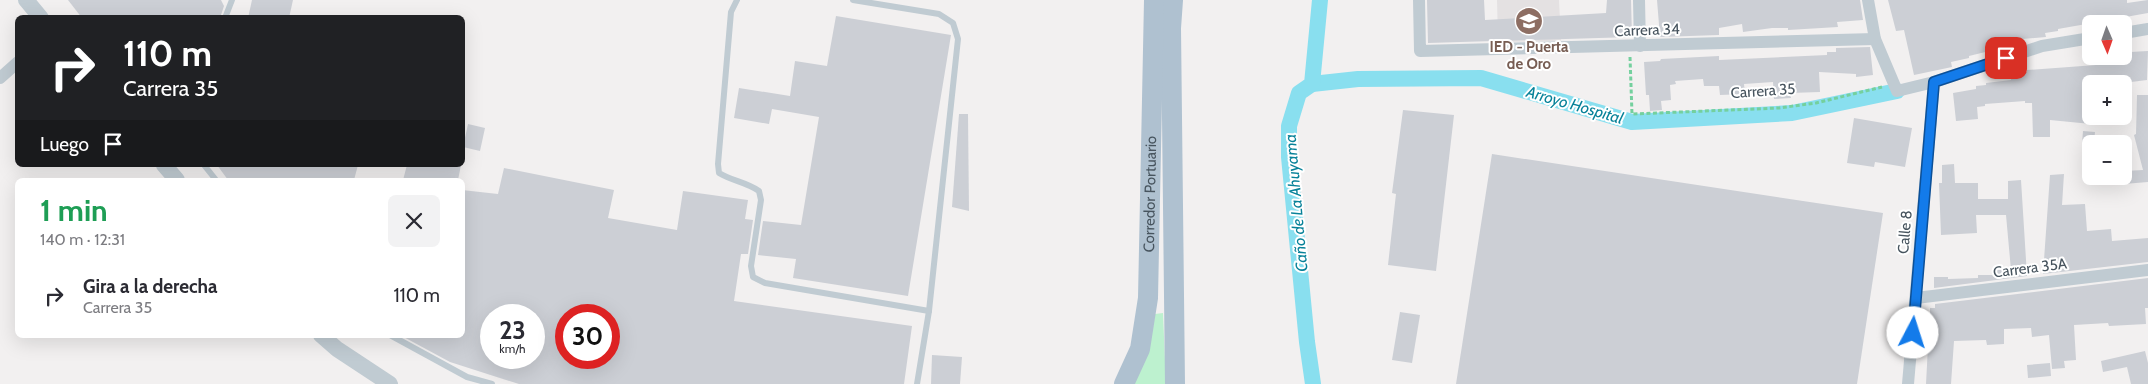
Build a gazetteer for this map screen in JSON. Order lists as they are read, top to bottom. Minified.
{"streets":{"main road":["Corredor Portuario"],"street":["Carrera 34","Calle 8","Carrera 35A"],"path":["Carrera 35"]},"crossings":[["Carrera 34","Carrera 35"],["Calle 8","Carrera 35A"]],"water":["Arroyo Hospital","Caño de La Ahuyama"],"places":{"school or university":["IED - Puerta de Oro"]},"north":"bottom","page":{"map_buttons":["+","−"],"turn":["110 m","Carrera 35"],"then":"Luego","heading":["1 min","140 m · 12:31"],"list":[{"name":"Gira a la derecha","note":"Carrera 35","value":"110 m"}],"speed":"23 km/h","limit":"30"}}
